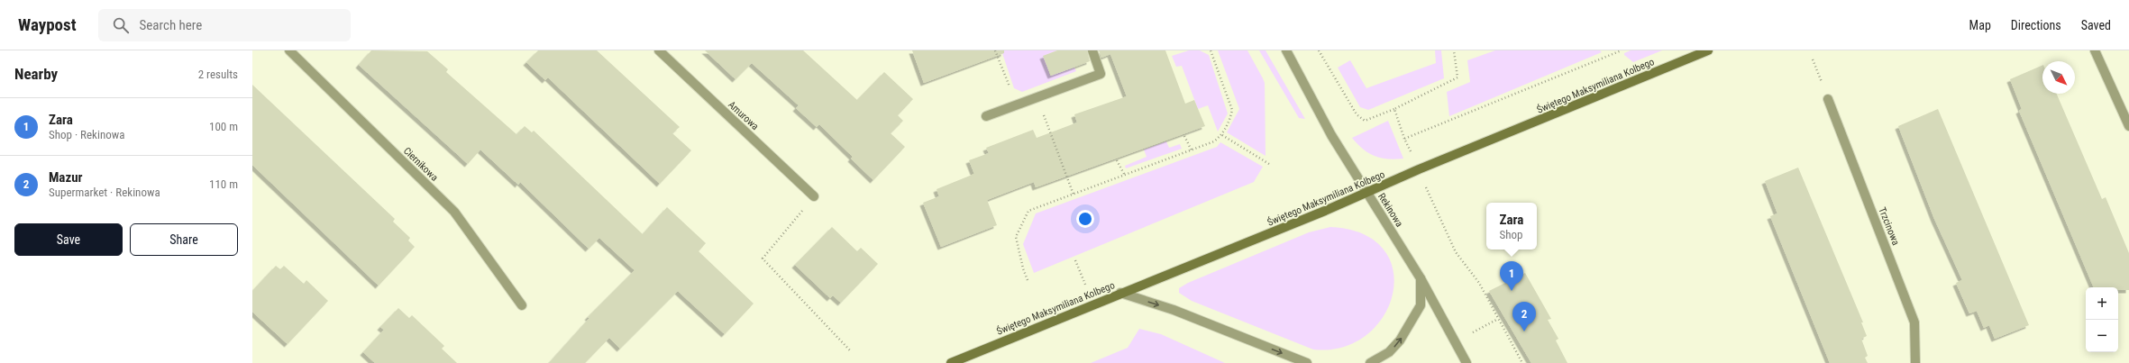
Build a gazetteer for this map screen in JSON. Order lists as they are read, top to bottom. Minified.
{"streets":{"main road":["Świętego Maksymiliana Kolbego"],"street":["Amurowa","Ciernikowa","Rekinowa","Trzcinowa"]},"crossings":[["Świętego Maksymiliana Kolbego","Rekinowa"]],"north":"bottom right","page":{"header":"Waypost","search":"Search here","nav":["Map","Directions","Saved"],"heading":["Nearby","2 results"],"list":[{"mark":"1","name":"Zara","note":"Shop · Rekinowa","value":"100 m"},{"mark":"2","name":"Mazur","note":"Supermarket · Rekinowa","value":"110 m"}],"popup":["Zara","Shop"],"buttons":["Save","Share"],"pins":["1","2"],"map_buttons":["+","−"]}}
